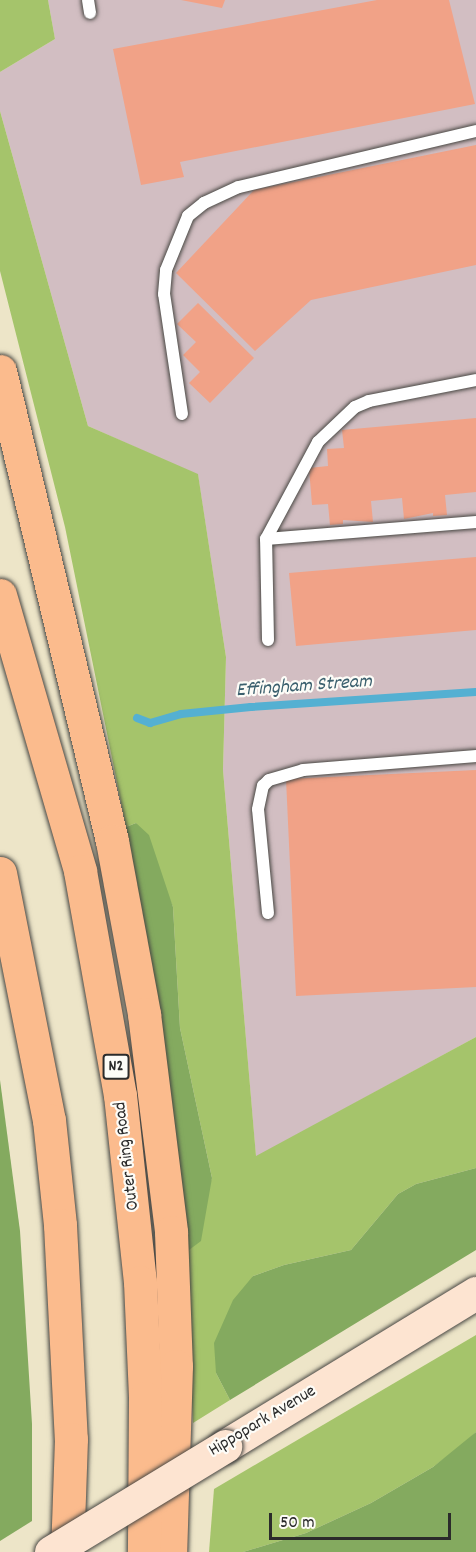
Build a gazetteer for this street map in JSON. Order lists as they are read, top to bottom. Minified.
{"streets":{"highway":["N2","Outer Ring Road"],"street":["Hippopark Avenue"]},"water":["Effingham Stream"],"scale_bar":"50 m"}
